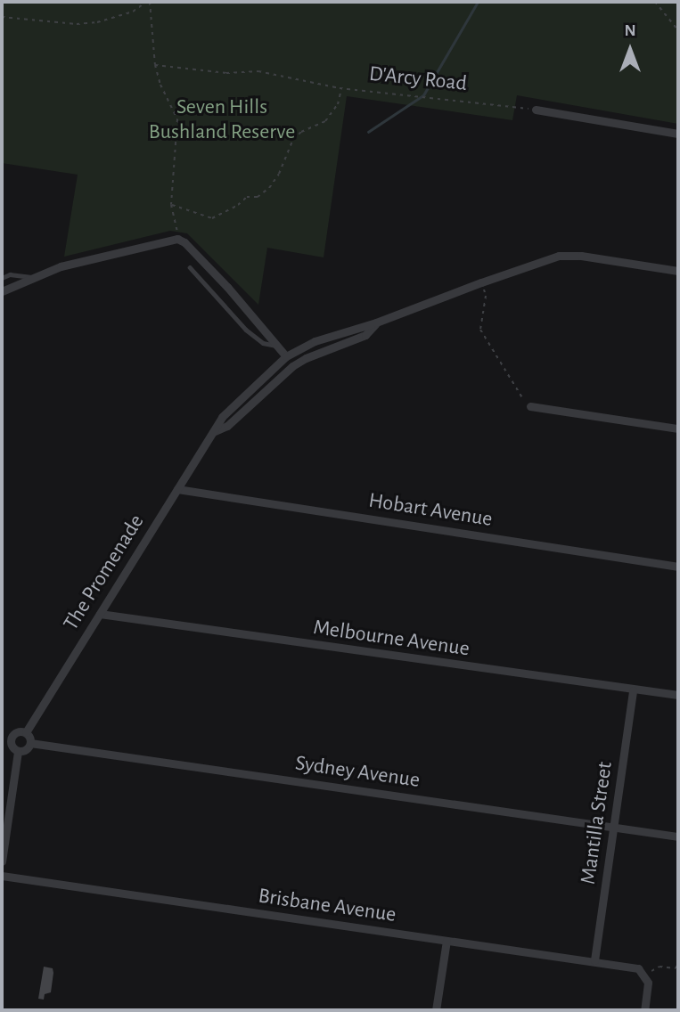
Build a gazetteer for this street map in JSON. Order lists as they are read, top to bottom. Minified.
{"streets":{"street":["Hobart Avenue","The Promenade","Melbourne Avenue","Sydney Avenue","Mantilla Street","Brisbane Avenue"],"path":["D'Arcy Road"]},"crossings":[["Hobart Avenue","The Promenade"],["The Promenade","Melbourne Avenue"],["Melbourne Avenue","Mantilla Street"],["Sydney Avenue","Mantilla Street"],["Mantilla Street","Brisbane Avenue"]],"parks":["Seven Hills Bushland Reserve"],"north":"top"}
